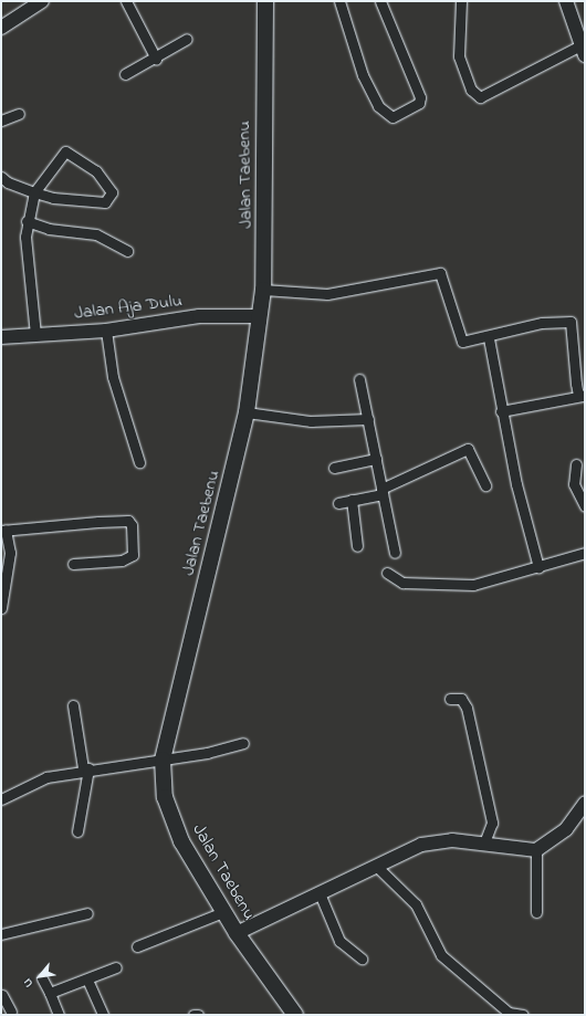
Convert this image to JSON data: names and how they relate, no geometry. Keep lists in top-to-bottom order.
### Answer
{
  "streets": {
    "main road": ["Jalan Taebenu"],
    "street": ["Jalan Aja Dulu"]
  },
  "crossings": [
    ["Jalan Taebenu", "Jalan Aja Dulu"]
  ],
  "north": "bottom left"
}
